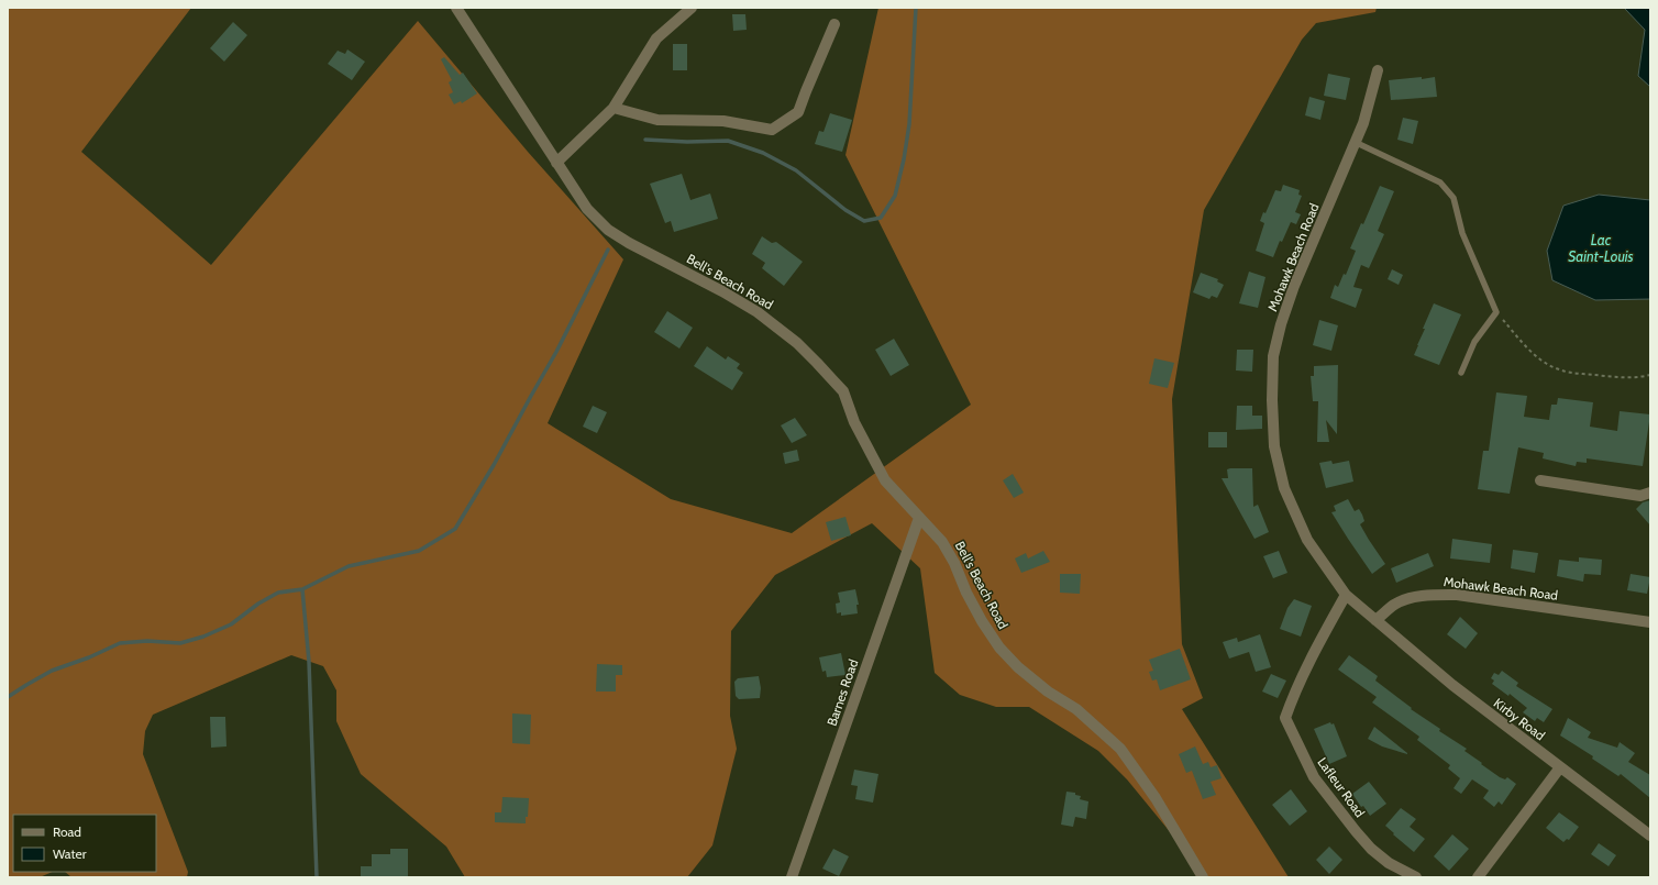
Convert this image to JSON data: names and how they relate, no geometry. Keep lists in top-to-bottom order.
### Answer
{
  "streets": {
    "street": [
      "Mohawk Beach Road",
      "Bell's Beach Road",
      "Barnes Road",
      "Kirby Road",
      "Lafleur Road"
    ]
  },
  "crossings": [
    ["Mohawk Beach Road", "Kirby Road"],
    ["Mohawk Beach Road", "Lafleur Road"],
    ["Bell's Beach Road", "Barnes Road"]
  ],
  "water": ["Lac Saint-Louis"],
  "legend": ["Road", "Water"]
}
